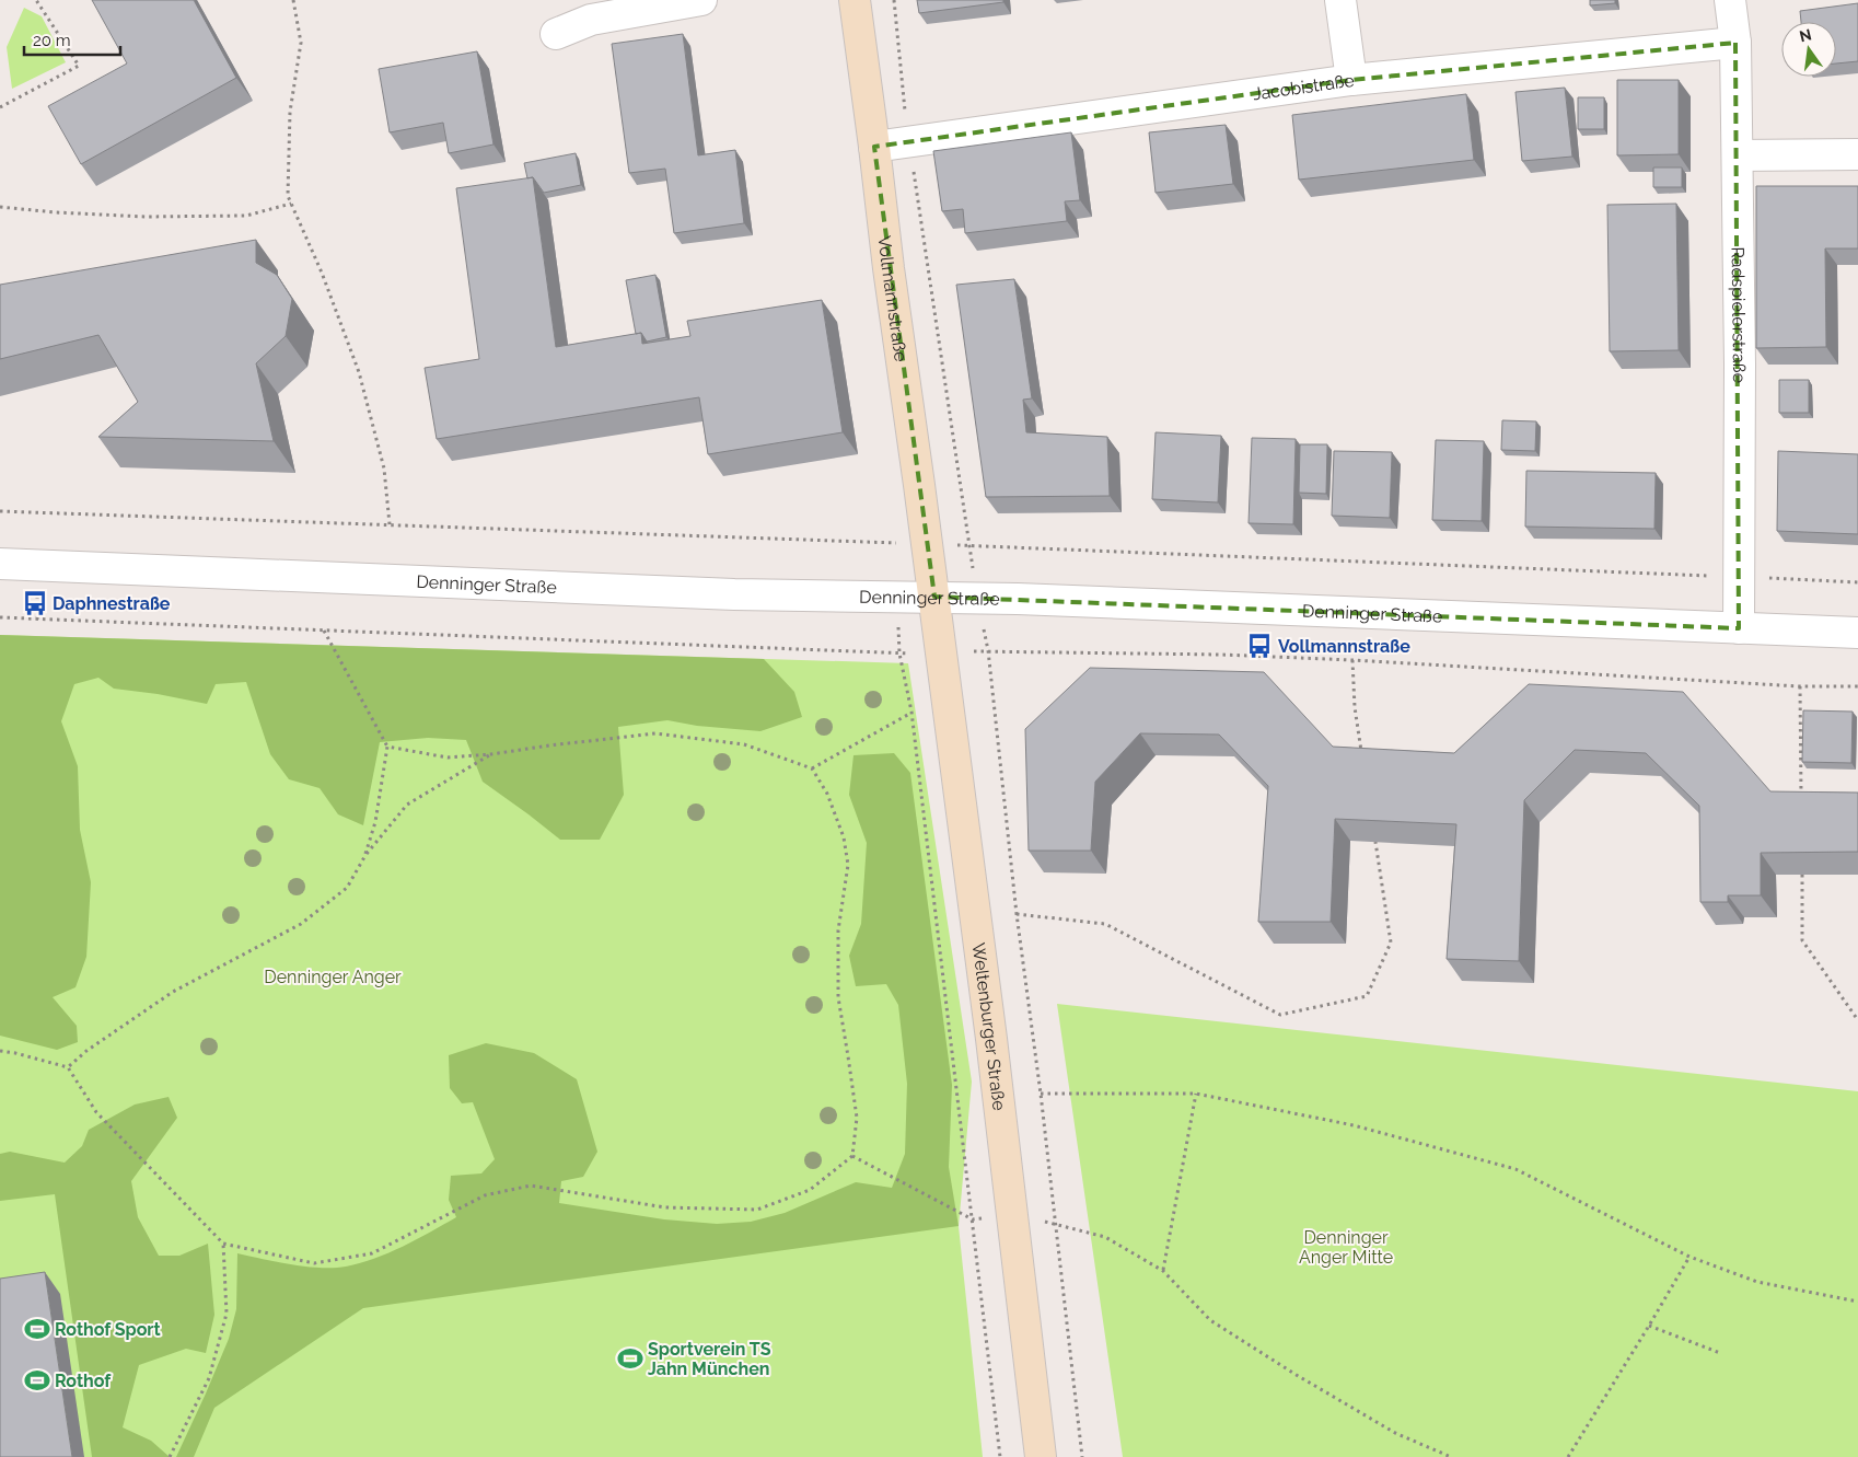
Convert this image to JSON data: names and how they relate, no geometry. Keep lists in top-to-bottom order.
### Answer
{
  "streets": {
    "main road": ["Vollmannstraße", "Weltenburger Straße"],
    "street": ["Jacobistraße", "Radspielerstraße", "Denninger Straße"]
  },
  "crossings": [
    ["Jacobistraße", "Vollmannstraße"],
    ["Jacobistraße", "Radspielerstraße"],
    ["Vollmannstraße", "Denninger Straße"],
    ["Vollmannstraße", "Weltenburger Straße"],
    ["Radspielerstraße", "Denninger Straße"],
    ["Denninger Straße", "Weltenburger Straße"]
  ],
  "parks": ["Denninger Anger", "Denninger Anger Mitte"],
  "places": {
    "bus stop": ["Daphnestraße", "Vollmannstraße"],
    "sports": ["Rothof Sport", "Sportverein TS Jahn München", "Rothof"]
  },
  "scale_bar": "20 m",
  "north": "top"
}
